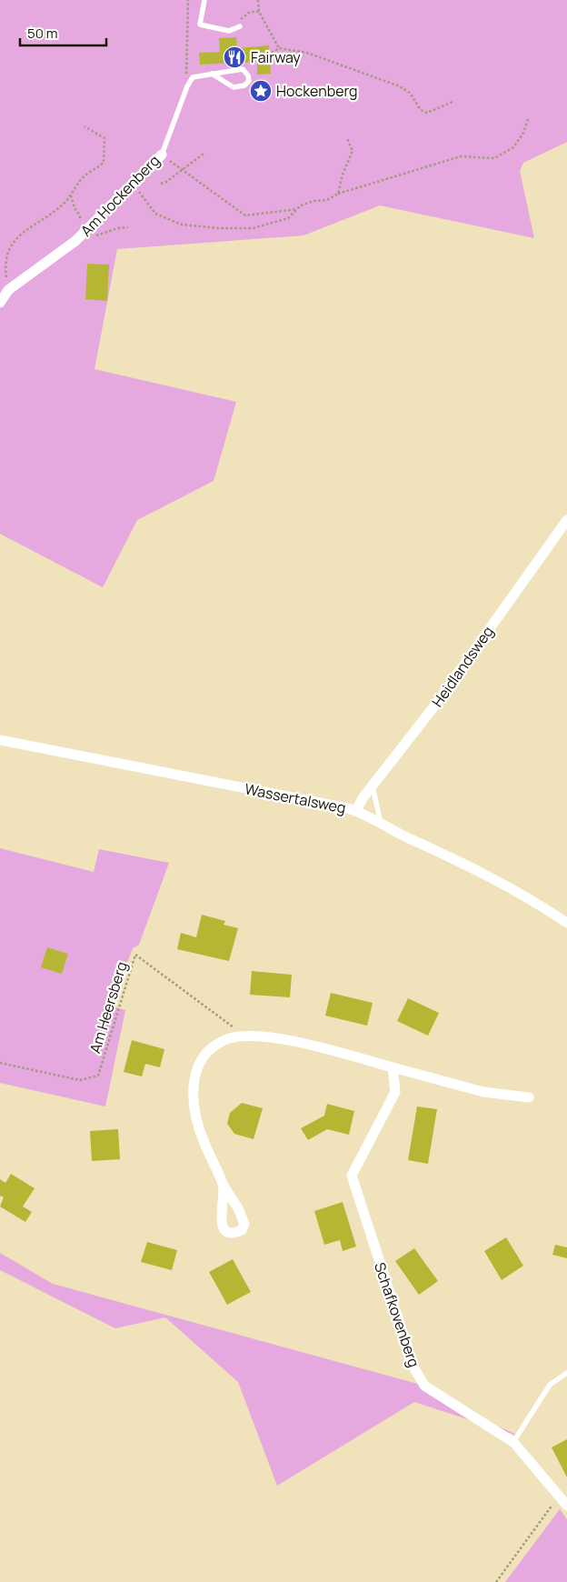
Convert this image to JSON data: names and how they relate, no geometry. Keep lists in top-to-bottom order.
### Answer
{
  "streets": {
    "street": [
      "Am Hockenberg",
      "Heidlandsweg",
      "Wassertalsweg",
      "Schafkovenberg"
    ],
    "path": ["Am Heersberg"]
  },
  "crossings": [
    ["Heidlandsweg", "Wassertalsweg"]
  ],
  "places": {
    "restaurant": ["Fairway"],
    "place": ["Hockenberg"]
  },
  "scale_bar": "50 m"
}
